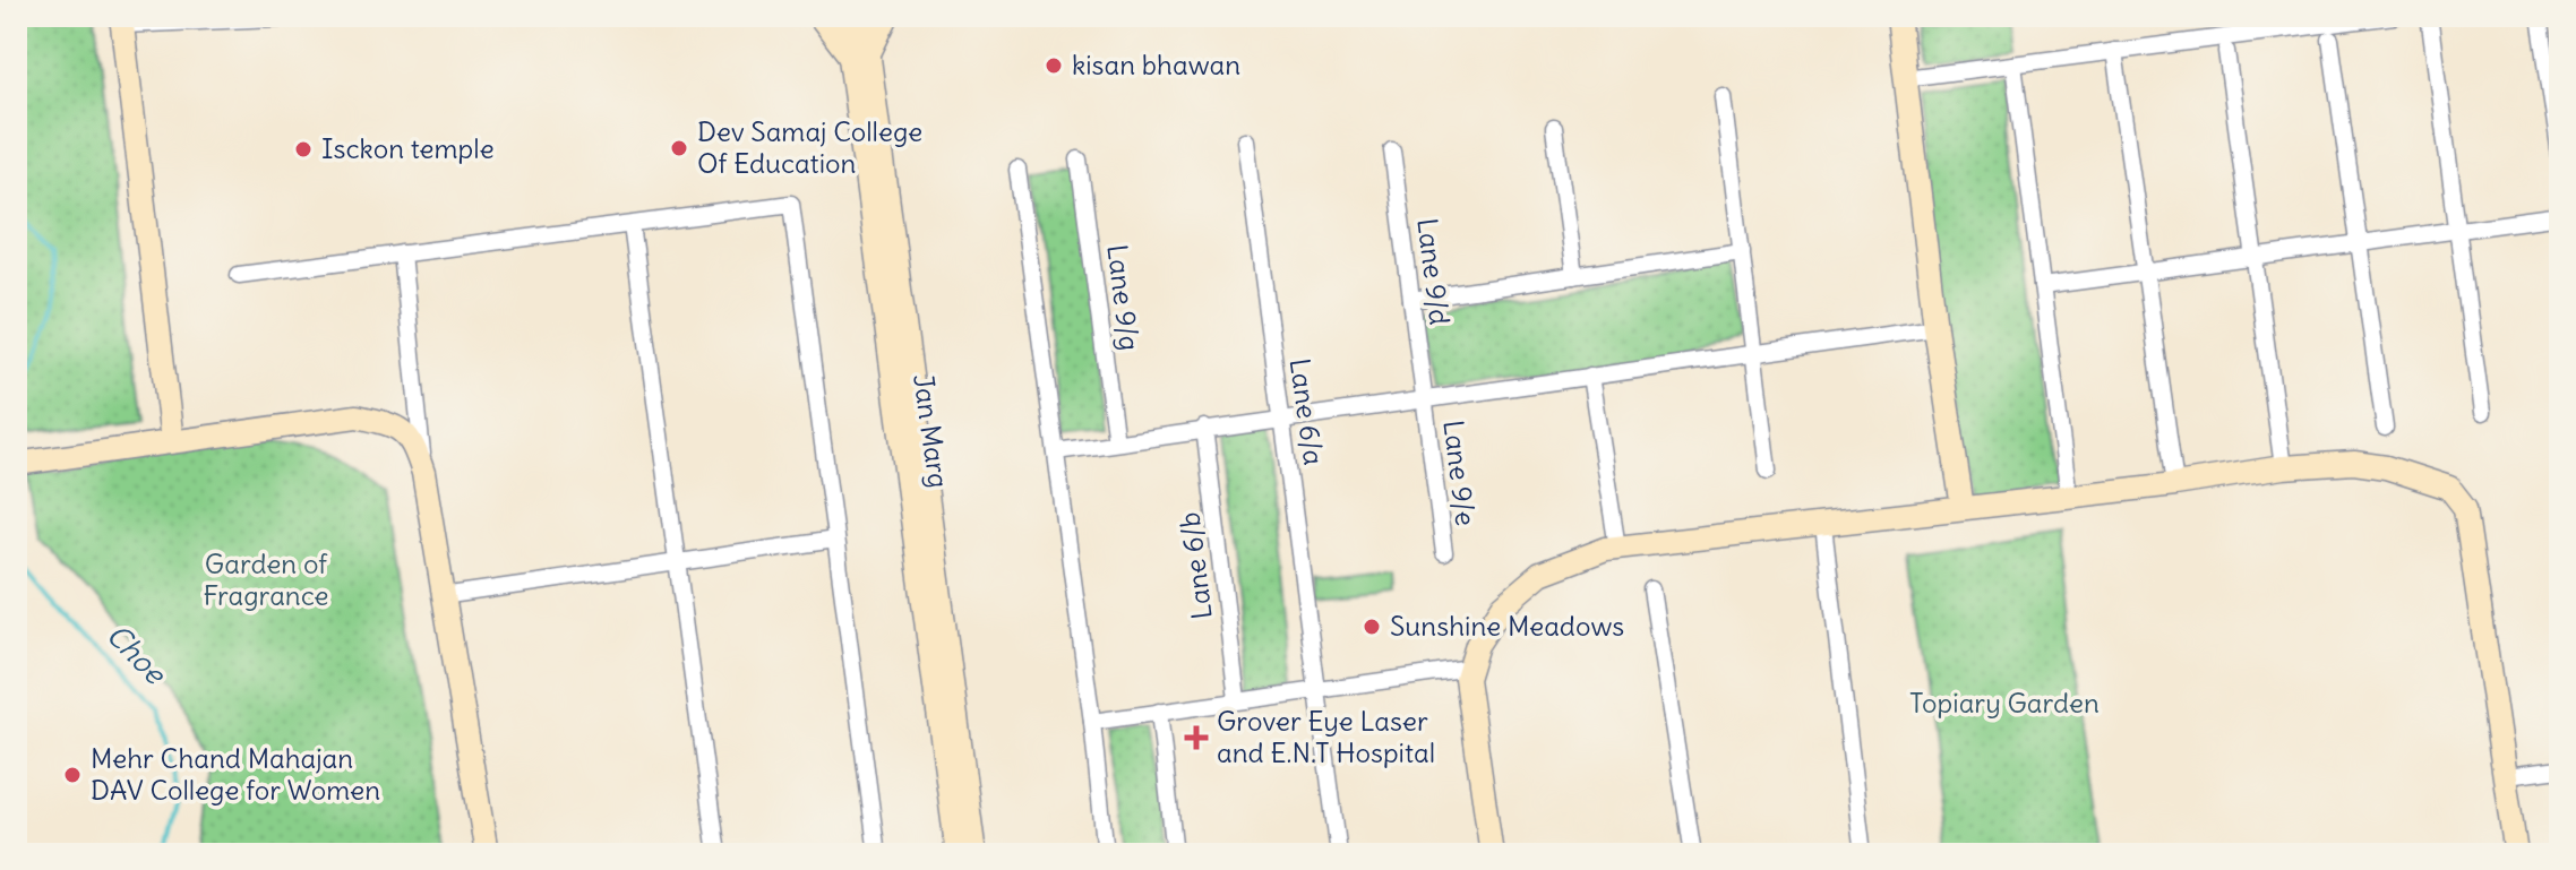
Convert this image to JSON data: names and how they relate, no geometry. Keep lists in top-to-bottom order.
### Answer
{
  "streets": {
    "street": [
      "Lane 9/d",
      "Lane 9/g",
      "Lane 6/a",
      "Jan Marg",
      "Lane 9/e",
      "Lane 6/b"
    ]
  },
  "crossings": [
    ["Lane 9/d", "Lane 9/e"]
  ],
  "water": ["Choe"],
  "parks": ["Garden of Fragrance", "Topiary Garden"],
  "places": {
    "other": [
      "kisan bhawan",
      "Dev Samaj College Of Education",
      "Isckon temple",
      "Sunshine Meadows",
      "Mehr Chand Mahajan DAV College for Women"
    ],
    "health": ["Grover Eye Laser and E.N.T Hospital"]
  }
}
